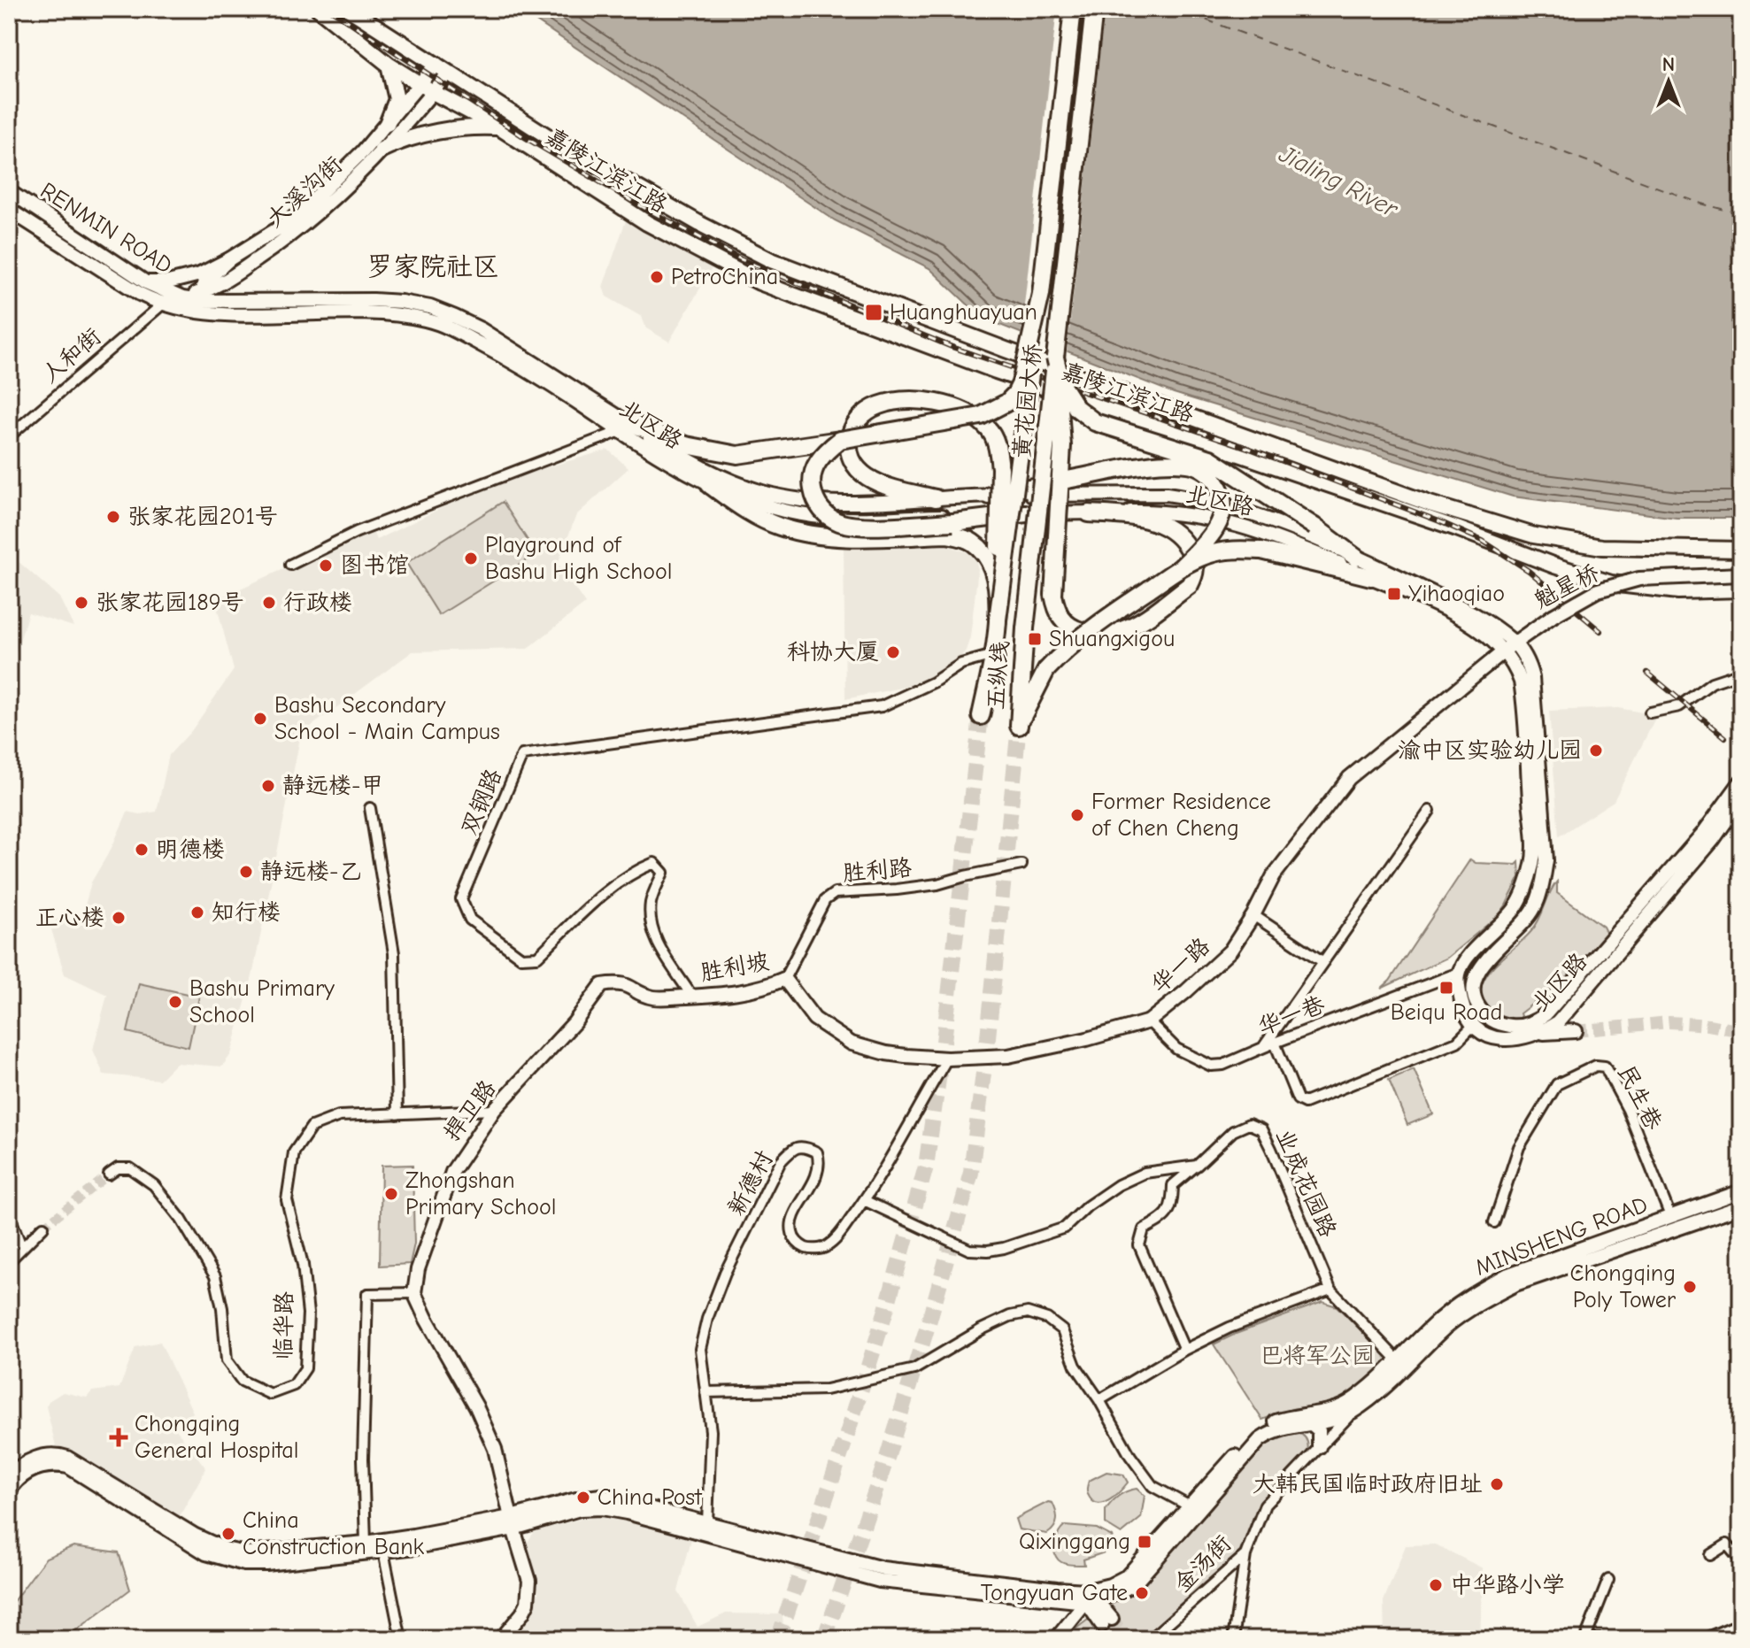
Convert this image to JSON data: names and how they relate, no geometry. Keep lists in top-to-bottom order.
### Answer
{
  "streets": {
    "highway": ["黄花园大桥", "五纵线"],
    "main road": [
      "嘉陵江滨江路",
      "大溪沟街",
      "RENMIN ROAD",
      "北区路",
      "魁星桥",
      "华一路",
      "胜利坡",
      "捍卫路",
      "MINSHENG ROAD"
    ],
    "street": [
      "人和街",
      "双钢路",
      "胜利路",
      "华一巷",
      "民生巷",
      "新德村",
      "业成花园路",
      "临华路",
      "金汤街"
    ]
  },
  "crossings": [
    ["嘉陵江滨江路", "大溪沟街"],
    ["大溪沟街", "RENMIN ROAD"],
    ["大溪沟街", "北区路"],
    ["RENMIN ROAD", "人和街"],
    ["RENMIN ROAD", "北区路"],
    ["人和街", "北区路"],
    ["黄花园大桥", "五纵线"],
    ["北区路", "魁星桥"],
    ["北区路", "华一路"],
    ["北区路", "华一巷"],
    ["魁星桥", "华一路"],
    ["五纵线", "双钢路"],
    ["双钢路", "胜利坡"],
    ["双钢路", "捍卫路"],
    ["胜利路", "华一路"],
    ["胜利路", "胜利坡"],
    ["华一路", "胜利坡"],
    ["华一路", "华一巷"],
    ["华一路", "新德村"],
    ["胜利坡", "捍卫路"],
    ["民生巷", "MINSHENG ROAD"],
    ["捍卫路", "临华路"],
    ["业成花园路", "MINSHENG ROAD"],
    ["MINSHENG ROAD", "金汤街"]
  ],
  "districts": ["罗家院社区"],
  "water": ["Jialing River"],
  "parks": ["巴将军公园"],
  "places": {
    "other": [
      "PetroChina",
      "张家花园201号",
      "Playground of Bashu High School",
      "图书馆",
      "张家花园189号",
      "行政楼",
      "科协大厦",
      "Bashu Secondary School - Main Campus",
      "渝中区实验幼儿园",
      "静远楼-甲",
      "Former Residence of Chen Cheng",
      "明德楼",
      "静远楼-乙",
      "知行楼",
      "正心楼",
      "Bashu Primary School",
      "Zhongshan Primary School",
      "Chongqing Poly Tower",
      "大韩民国临时政府旧址",
      "China Post",
      "China Construction Bank",
      "中华路小学",
      "Tongyuan Gate"
    ],
    "transit": [
      "Huanghuayuan",
      "Yihaoqiao",
      "Shuangxigou",
      "Beiqu Road",
      "Qixinggang"
    ],
    "health": ["Chongqing General Hospital"]
  },
  "north": "top"
}
